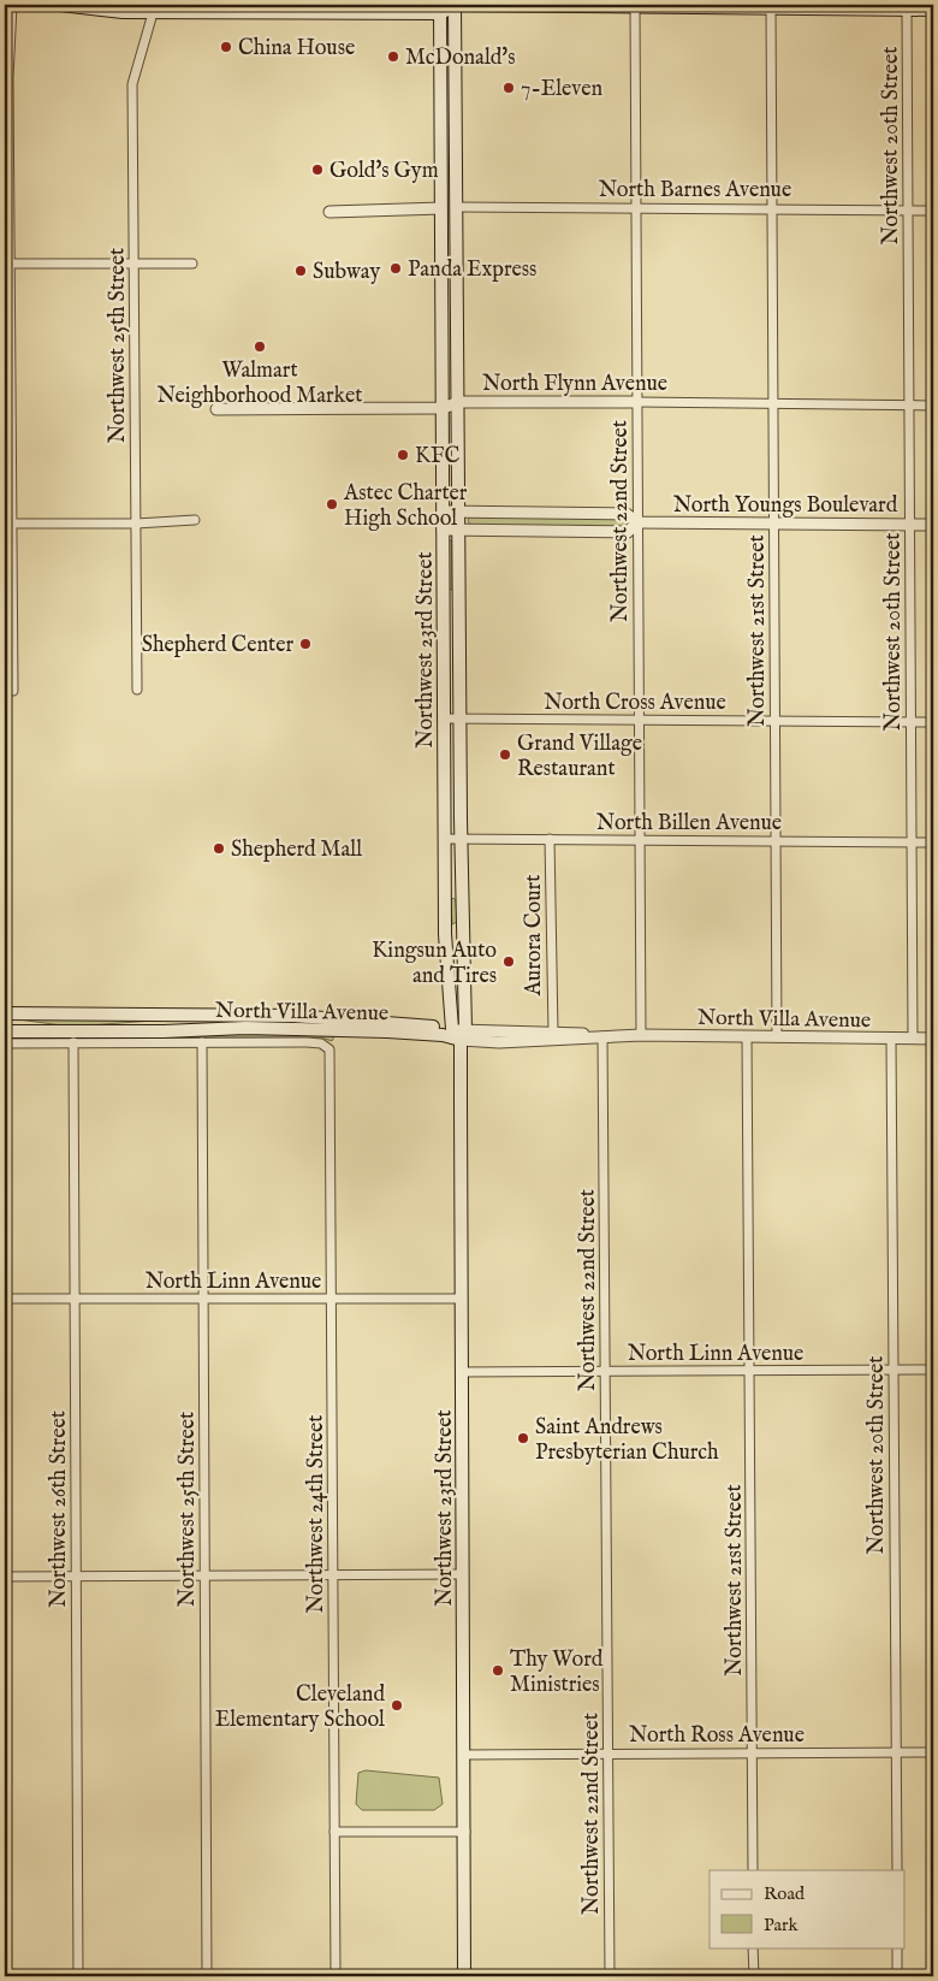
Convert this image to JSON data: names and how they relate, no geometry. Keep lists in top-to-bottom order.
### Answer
{
  "streets": {
    "main road": ["Northwest 23rd Street", "North Villa Avenue"],
    "street": [
      "Northwest 20th Street",
      "North Barnes Avenue",
      "Northwest 25th Street",
      "North Flynn Avenue",
      "North Youngs Boulevard",
      "Northwest 22nd Street",
      "Northwest 21st Street",
      "North Cross Avenue",
      "North Billen Avenue",
      "Aurora Court",
      "North Linn Avenue",
      "Northwest 26th Street",
      "Northwest 24th Street",
      "North Ross Avenue"
    ]
  },
  "crossings": [
    ["Northwest 20th Street", "North Barnes Avenue"],
    ["Northwest 20th Street", "North Flynn Avenue"],
    ["Northwest 20th Street", "North Youngs Boulevard"],
    ["Northwest 20th Street", "North Cross Avenue"],
    ["Northwest 20th Street", "North Billen Avenue"],
    ["Northwest 20th Street", "North Villa Avenue"],
    ["Northwest 20th Street", "North Linn Avenue"],
    ["Northwest 20th Street", "North Ross Avenue"],
    ["North Barnes Avenue", "Northwest 22nd Street"],
    ["North Barnes Avenue", "Northwest 21st Street"],
    ["North Barnes Avenue", "Northwest 23rd Street"],
    ["Northwest 25th Street", "North Villa Avenue"],
    ["Northwest 25th Street", "North Linn Avenue"],
    ["North Flynn Avenue", "Northwest 22nd Street"],
    ["North Flynn Avenue", "Northwest 21st Street"],
    ["North Flynn Avenue", "Northwest 23rd Street"],
    ["North Youngs Boulevard", "Northwest 22nd Street"],
    ["North Youngs Boulevard", "Northwest 21st Street"],
    ["North Youngs Boulevard", "Northwest 23rd Street"],
    ["Northwest 22nd Street", "North Cross Avenue"],
    ["Northwest 22nd Street", "North Billen Avenue"],
    ["Northwest 22nd Street", "North Villa Avenue"],
    ["Northwest 22nd Street", "North Linn Avenue"],
    ["Northwest 22nd Street", "North Ross Avenue"],
    ["Northwest 21st Street", "North Cross Avenue"],
    ["Northwest 21st Street", "North Billen Avenue"],
    ["Northwest 21st Street", "North Villa Avenue"],
    ["Northwest 21st Street", "North Linn Avenue"],
    ["Northwest 21st Street", "North Ross Avenue"],
    ["Northwest 23rd Street", "North Cross Avenue"],
    ["Northwest 23rd Street", "North Billen Avenue"],
    ["Northwest 23rd Street", "North Villa Avenue"],
    ["Northwest 23rd Street", "North Linn Avenue"],
    ["Northwest 23rd Street", "North Ross Avenue"],
    ["North Billen Avenue", "Aurora Court"],
    ["Aurora Court", "North Villa Avenue"],
    ["North Villa Avenue", "Northwest 26th Street"],
    ["North Villa Avenue", "Northwest 24th Street"],
    ["North Linn Avenue", "Northwest 26th Street"],
    ["North Linn Avenue", "Northwest 24th Street"]
  ],
  "places": [
    "China House",
    "McDonald's",
    "7-Eleven",
    "Gold's Gym",
    "Panda Express",
    "Subway",
    "Walmart Neighborhood Market",
    "KFC",
    "Astec Charter High School",
    "Shepherd Center",
    "Grand Village Restaurant",
    "Shepherd Mall",
    "Kingsun Auto and Tires",
    "Saint Andrews Presbyterian Church",
    "Thy Word Ministries",
    "Cleveland Elementary School"
  ],
  "legend": ["Road", "Park"]
}
